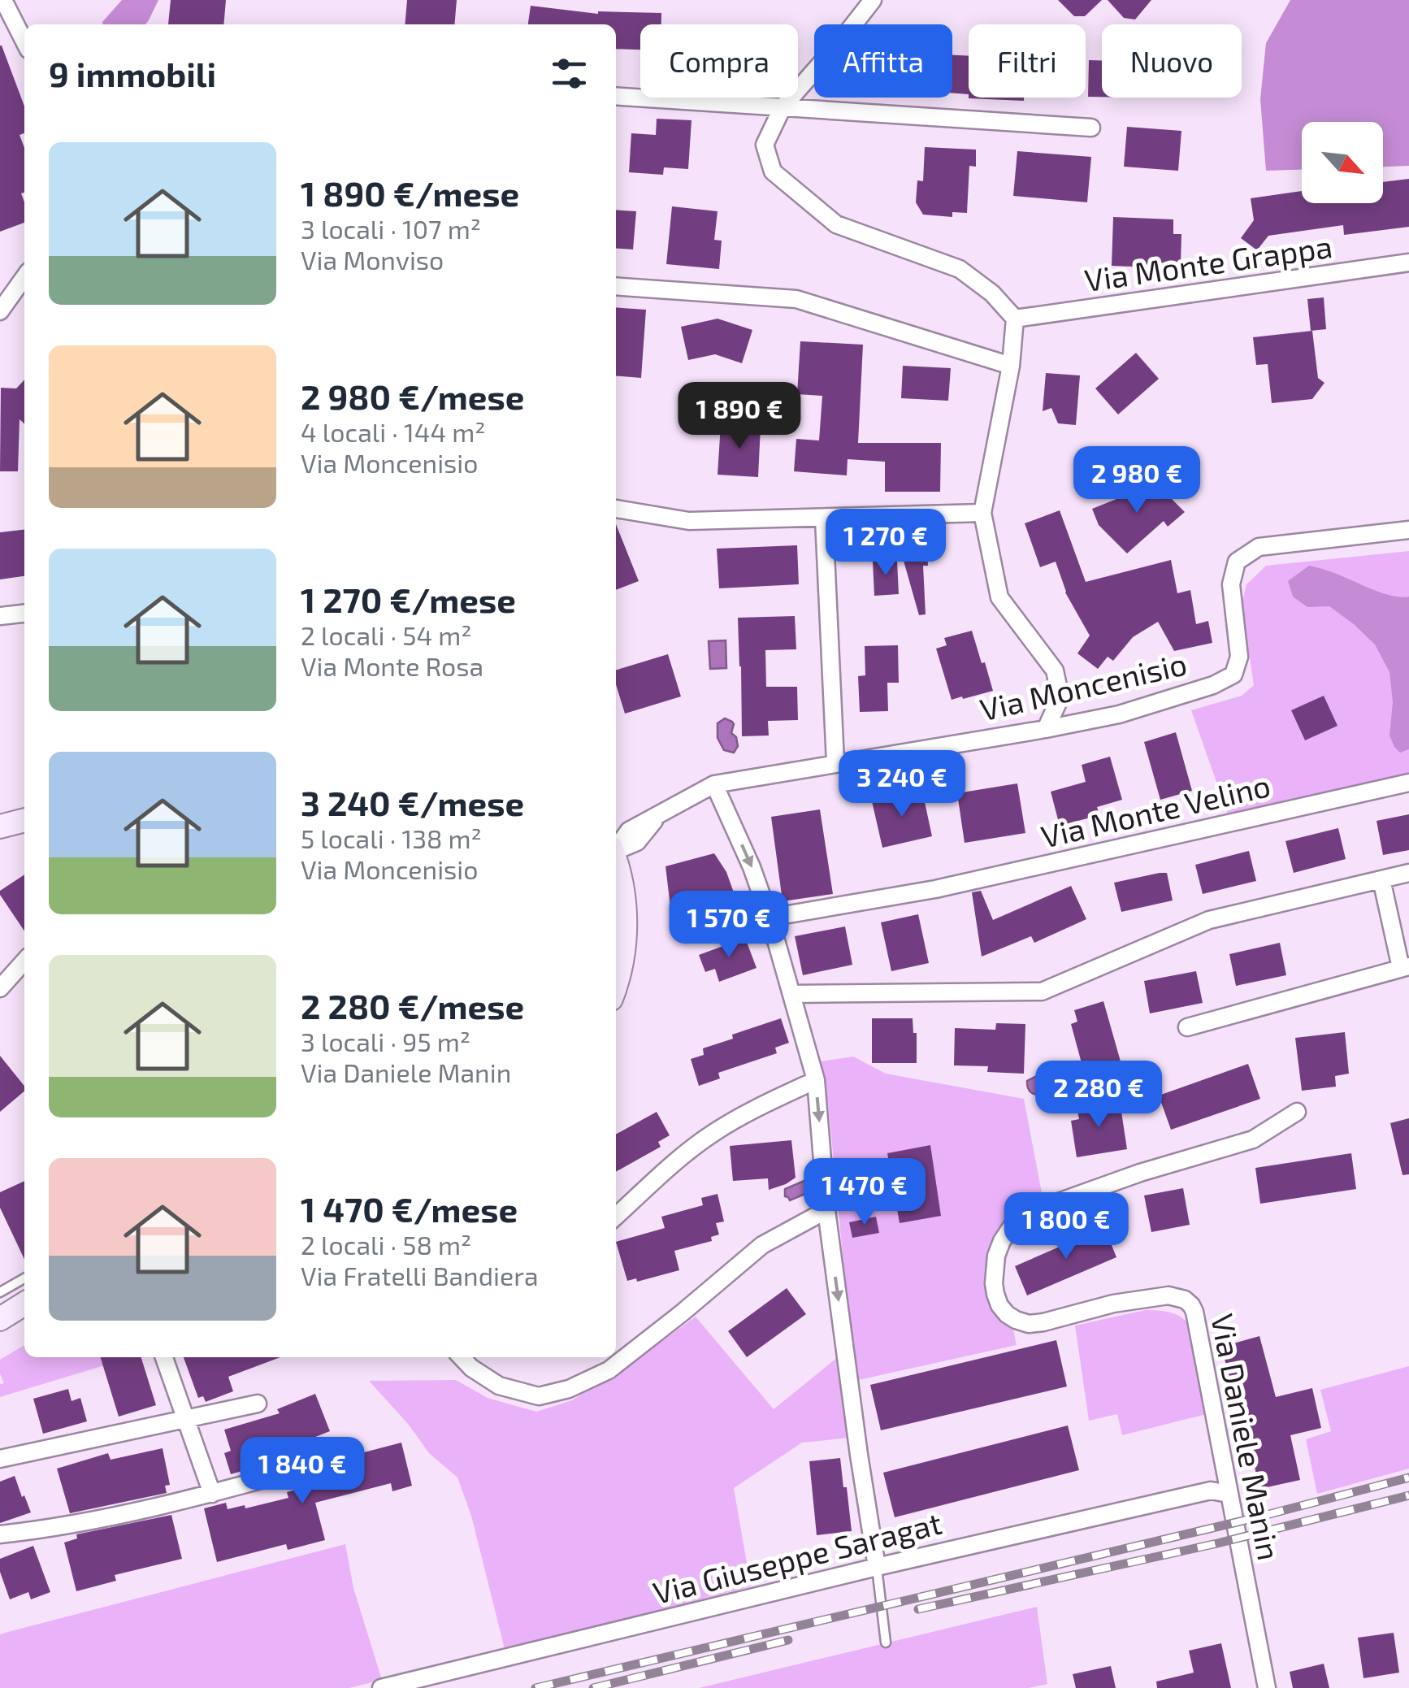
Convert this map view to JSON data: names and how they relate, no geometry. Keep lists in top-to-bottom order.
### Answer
{
  "streets": {
    "street": [
      "Via Monte Grappa",
      "Via Moncenisio",
      "Via Monte Velino",
      "Via Daniele Manin",
      "Via Giuseppe Saragat"
    ]
  },
  "crossings": [
    ["Via Daniele Manin", "Via Giuseppe Saragat"]
  ],
  "north": "bottom right",
  "page": {
    "chip": [
      "Compra",
      "Affitta",
      "Filtri",
      "Nuovo"
    ],
    "heading": "9 immobili",
    "list": [
      {
        "name": "1 890 €/mese",
        "note": "3 locali · 107 m² · Via Monviso"
      },
      {
        "name": "2 980 €/mese",
        "note": "4 locali · 144 m² · Via Moncenisio"
      },
      {
        "name": "1 270 €/mese",
        "note": "2 locali · 54 m² · Via Monte Rosa"
      },
      {
        "name": "3 240 €/mese",
        "note": "5 locali · 138 m² · Via Moncenisio"
      },
      {
        "name": "2 280 €/mese",
        "note": "3 locali · 95 m² · Via Daniele Manin"
      },
      {
        "name": "1 470 €/mese",
        "note": "2 locali · 58 m² · Via Fratelli Bandiera"
      }
    ],
    "price": [
      "1 890 €",
      "2 980 €",
      "1 270 €",
      "3 240 €",
      "1 570 €",
      "2 280 €",
      "1 470 €",
      "1 800 €",
      "1 840 €"
    ]
  }
}
